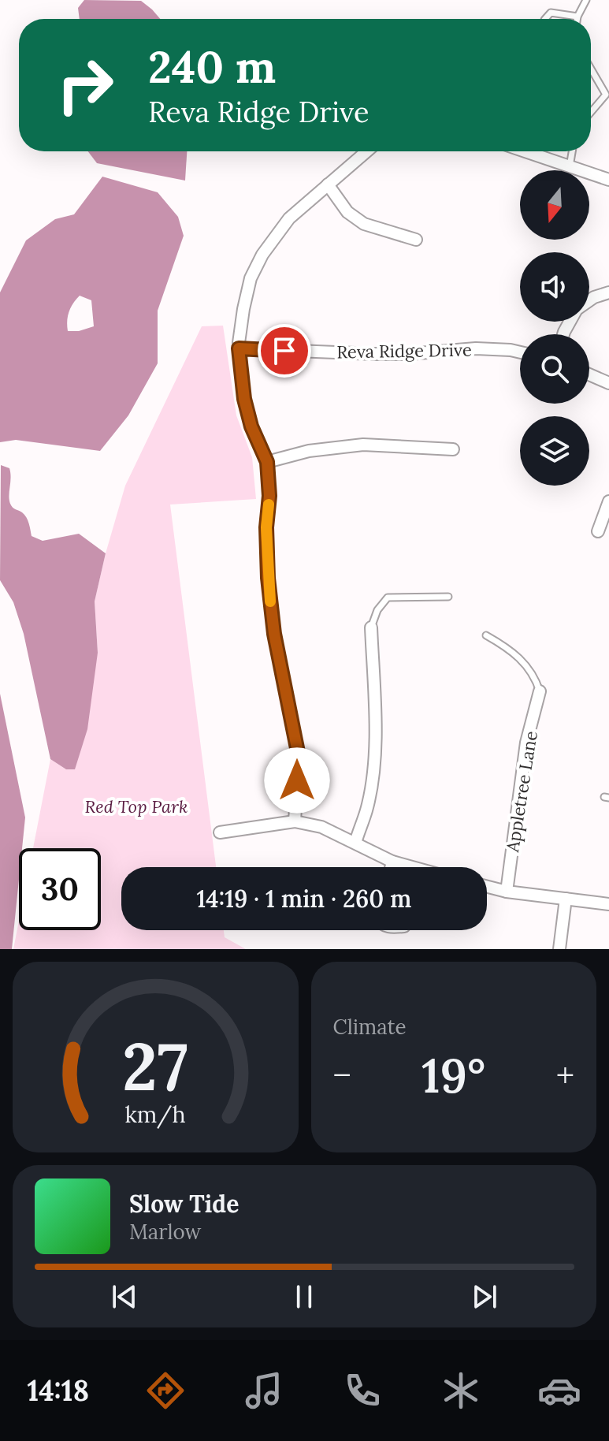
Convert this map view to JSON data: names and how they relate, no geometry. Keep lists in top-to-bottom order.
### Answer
{
  "streets": {
    "street": ["Reva Ridge Drive", "Appletree Lane"]
  },
  "parks": ["Red Top Park"],
  "north": "bottom",
  "page": {
    "turn": ["240 m", "Reva Ridge Drive"],
    "limit": "30",
    "trip": "14:19 · 1 min · 260 m",
    "tile": "Climate",
    "heat": ["−", "19°", "+"],
    "song": ["Slow Tide", "Marlow"],
    "tabs": "14:18",
    "gauge": ["27", "km/h"]
  }
}
